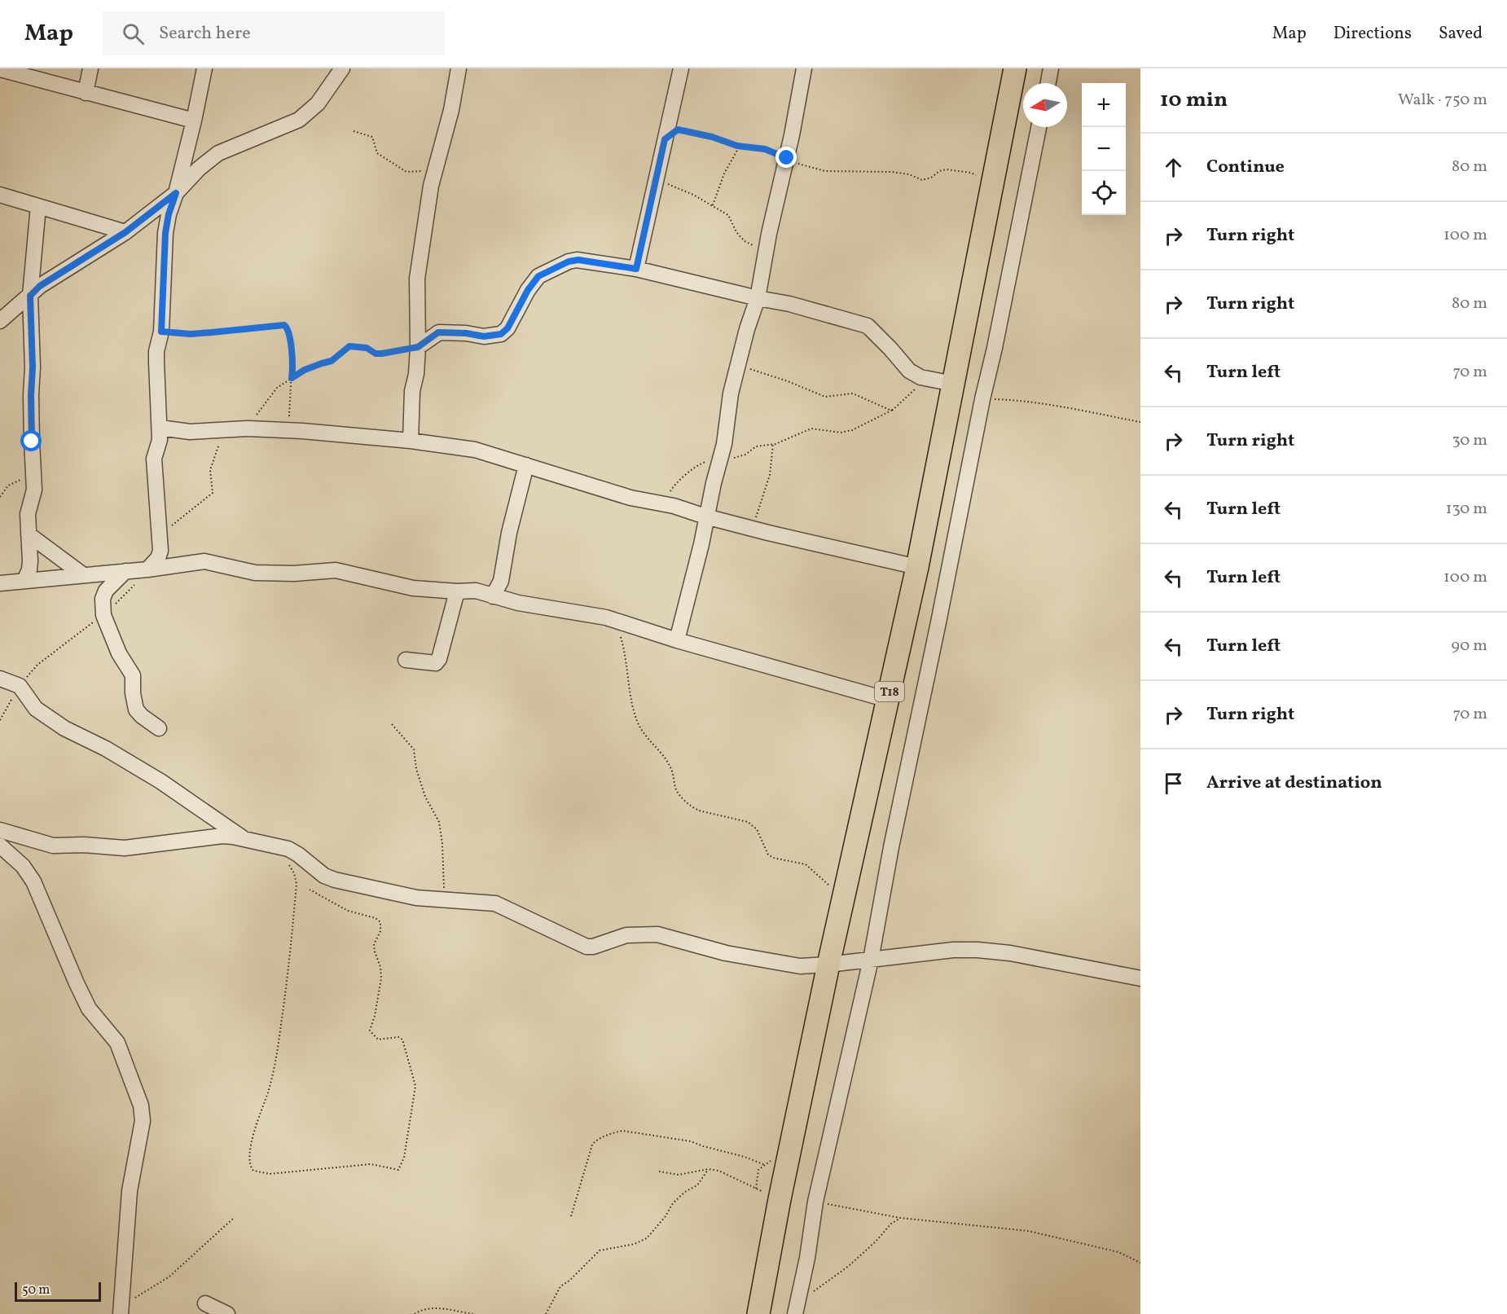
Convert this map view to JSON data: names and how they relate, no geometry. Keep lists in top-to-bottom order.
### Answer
{
  "streets": {
    "highway": ["T18"]
  },
  "scale_bar": "50 m",
  "north": "left",
  "page": {
    "header": "Map",
    "search": "Search here",
    "nav": ["Map", "Directions", "Saved"],
    "heading": ["10 min", "Walk · 750 m"],
    "map_buttons": ["+", "−"],
    "list": [
      ["Continue", "80 m"],
      ["Turn right", "100 m"],
      ["Turn right", "80 m"],
      ["Turn left", "70 m"],
      ["Turn right", "30 m"],
      ["Turn left", "130 m"],
      ["Turn left", "100 m"],
      ["Turn left", "90 m"],
      ["Turn right", "70 m"],
      "Arrive at destination"
    ],
    "scale": "50 m"
  }
}
